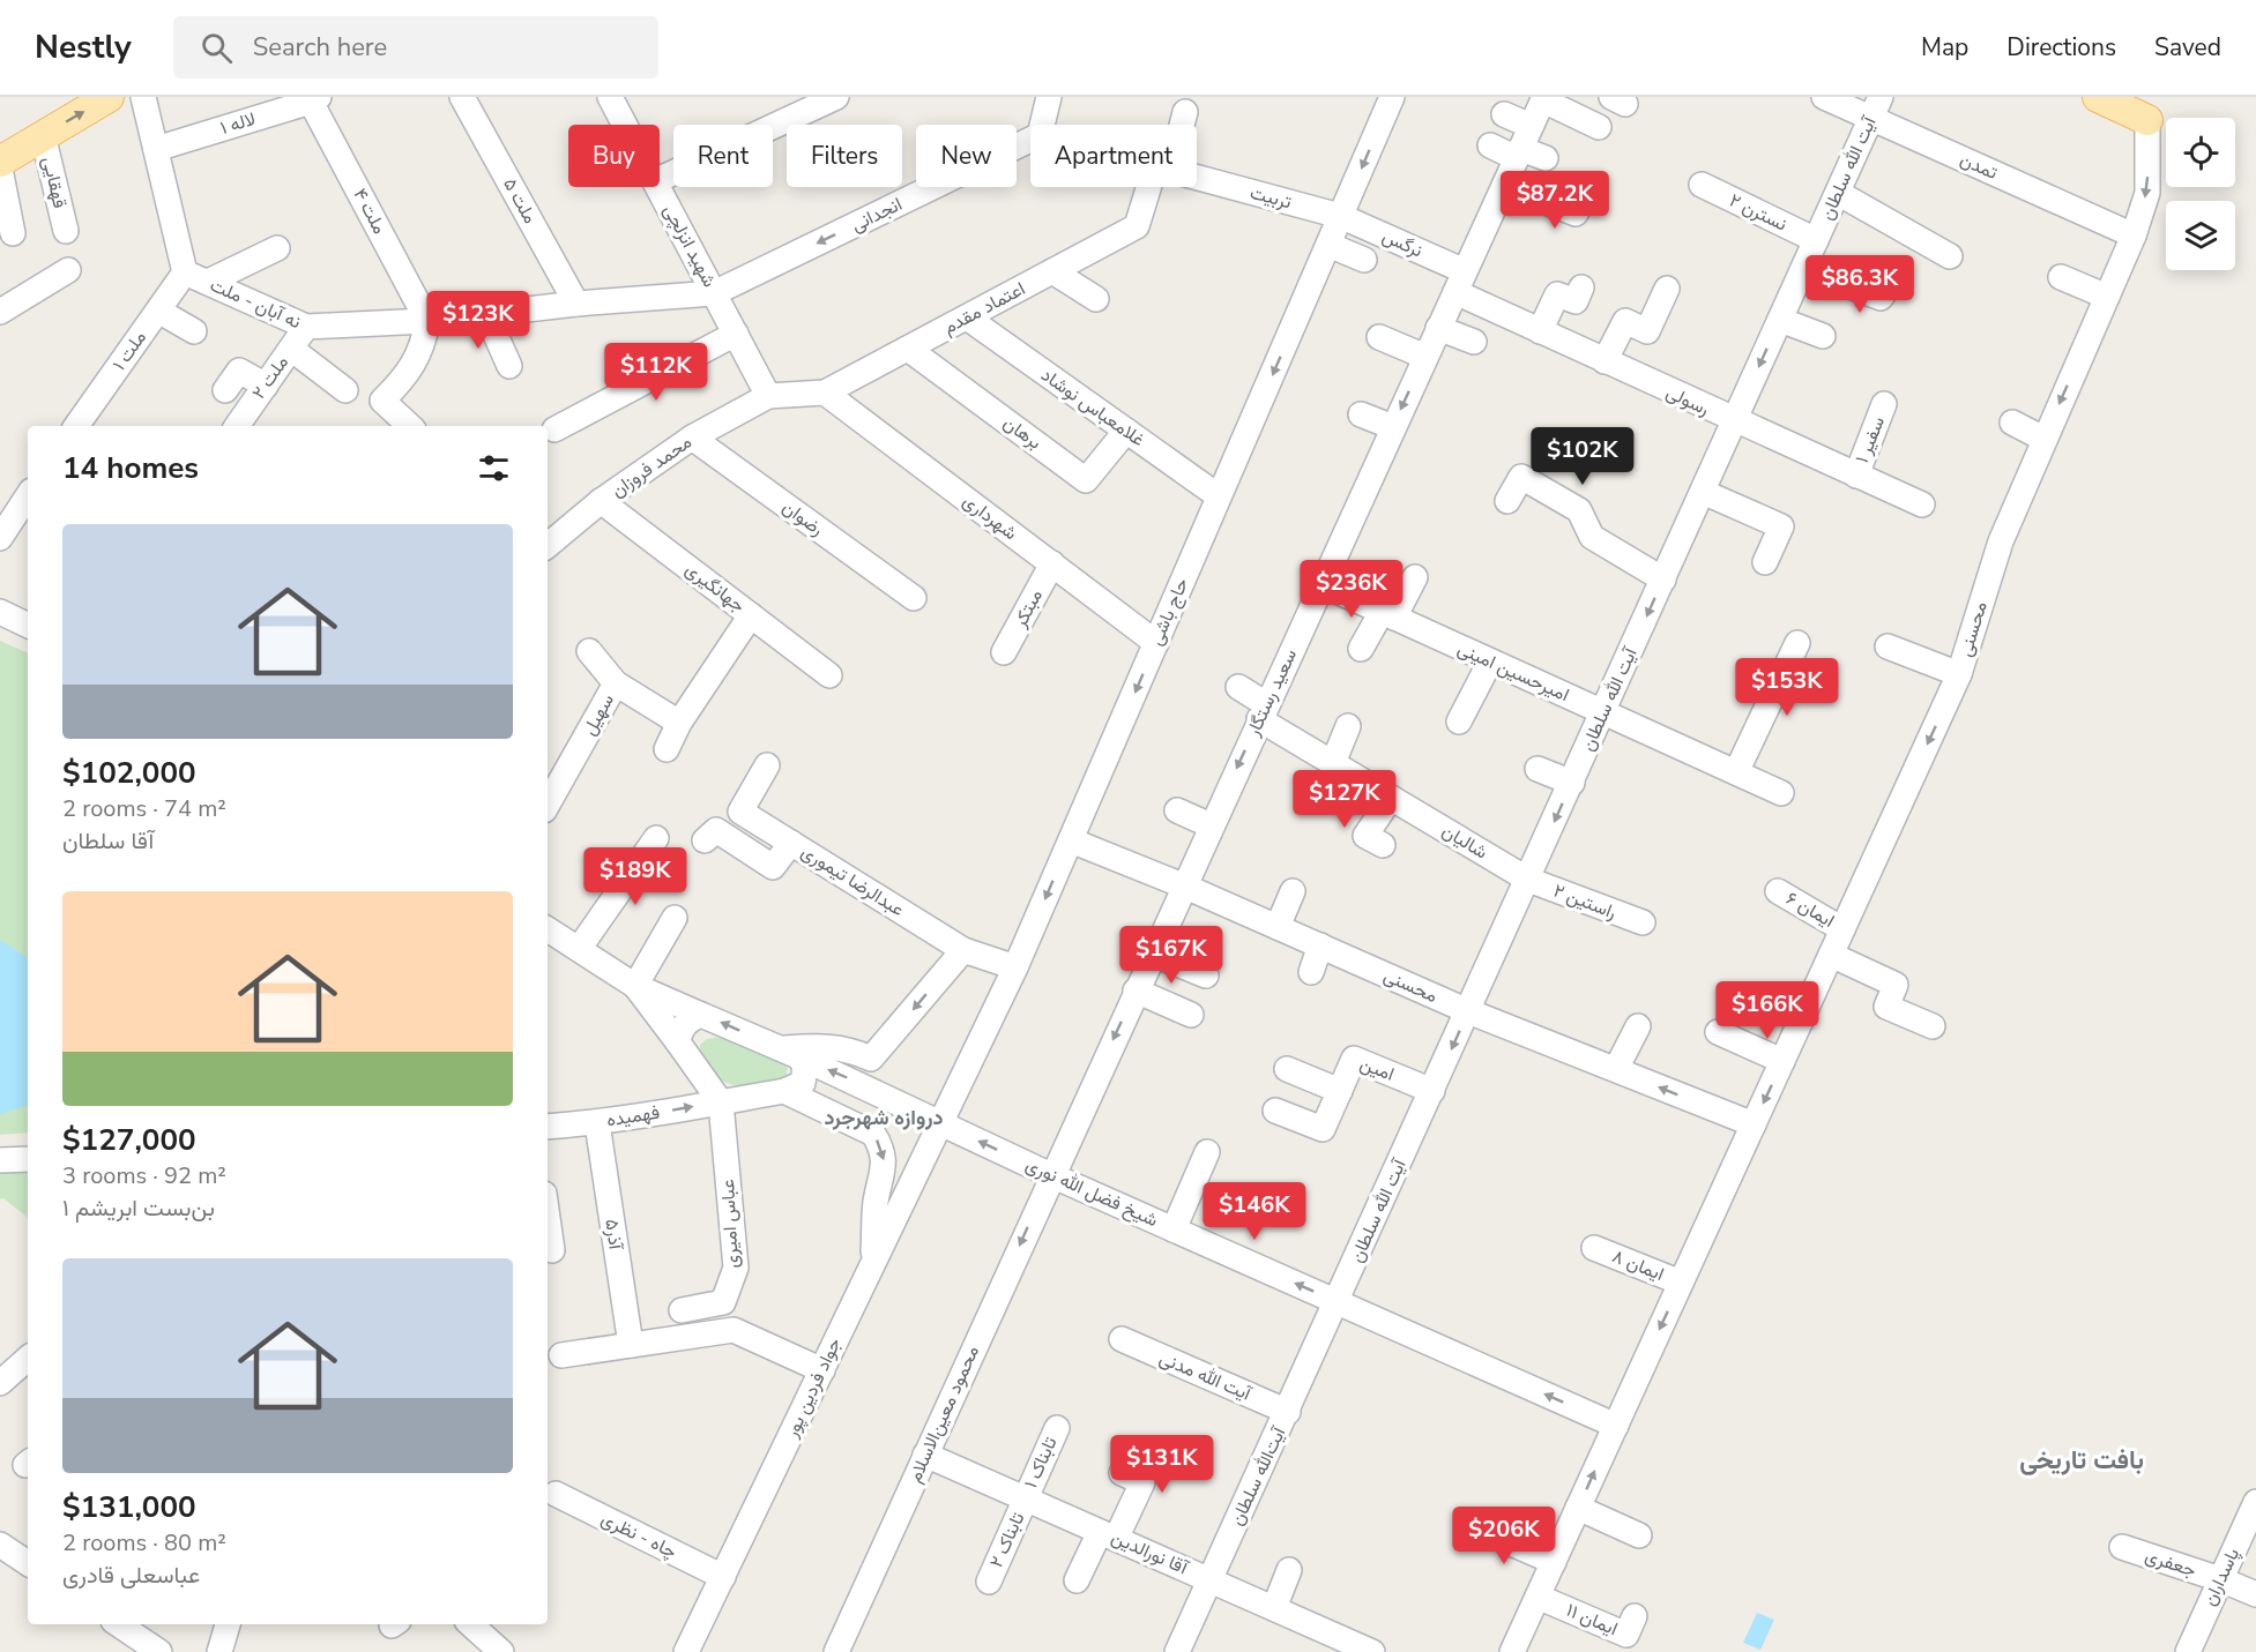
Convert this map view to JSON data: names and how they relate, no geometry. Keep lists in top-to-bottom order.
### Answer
{
  "streets": {
    "street": [
      "لاله ۱",
      "تمدن",
      "آیت الله سلطان",
      "قهقایی",
      "تربیت",
      "ملت ۵",
      "ملت ۴",
      "نسترن ۲",
      "انجدانی",
      "نرگس",
      "شهید انزلچی",
      "نه آبان - ملت",
      "اعتماد مقدم",
      "ملت ۱",
      "ملت ۲",
      "رسولی",
      "غلامعباس نوشاد",
      "برهان",
      "سفیر ۱",
      "محمد فروزان",
      "شهرداری",
      "رضوان",
      "جهانگیری",
      "مبتکر",
      "حاج باشی",
      "محسنی",
      "امیرحسین امینی",
      "سعید رستگار",
      "سهیل",
      "شالیان",
      "عبدالرضا تیموری",
      "راستین ۲",
      "ایمان ۶",
      "امین",
      "فهمیده",
      "شیخ فضل الله نوری",
      "عباس امیری",
      "آذر۵",
      "ایمان ۸",
      "آیت الله مدنی",
      "جواد فردین پور",
      "محمود معین‌الاسلام",
      "تابناک ۱",
      "آیت‌الله سلطان",
      "چاه - نظری",
      "تابناک ۲",
      "آقا نورالدین",
      "جعفری",
      "پاسداران",
      "ایمان ۱۱"
    ]
  },
  "crossings": [
    ["لاله ۱", "ملت ۴"],
    ["لاله ۱", "نه آبان - ملت"],
    ["تمدن", "آیت الله سلطان"],
    ["تمدن", "محسنی"],
    ["آیت الله سلطان", "نسترن ۲"],
    ["آیت الله سلطان", "رسولی"],
    ["آیت الله سلطان", "محسنی"],
    ["آیت الله سلطان", "امیرحسین امینی"],
    ["آیت الله سلطان", "شالیان"],
    ["آیت الله سلطان", "راستین ۲"],
    ["آیت الله سلطان", "امین"],
    ["آیت الله سلطان", "شیخ فضل الله نوری"],
    ["آیت الله سلطان", "آیت‌الله سلطان"],
    ["تربیت", "نرگس"],
    ["تربیت", "حاج باشی"],
    ["ملت ۵", "نه آبان - ملت"],
    ["ملت ۴", "نه آبان - ملت"],
    ["انجدانی", "شهید انزلچی"],
    ["انجدانی", "نه آبان - ملت"],
    ["نرگس", "رسولی"],
    ["نرگس", "حاج باشی"],
    ["نرگس", "سعید رستگار"],
    ["شهید انزلچی", "نه آبان - ملت"],
    ["شهید انزلچی", "اعتماد مقدم"],
    ["شهید انزلچی", "محمد فروزان"],
    ["نه آبان - ملت", "ملت ۱"],
    ["نه آبان - ملت", "ملت ۲"],
    ["اعتماد مقدم", "غلامعباس نوشاد"],
    ["اعتماد مقدم", "برهان"],
    ["اعتماد مقدم", "محمد فروزان"],
    ["اعتماد مقدم", "شهرداری"],
    ["رسولی", "سفیر ۱"],
    ["رسولی", "سعید رستگار"],
    ["غلامعباس نوشاد", "برهان"],
    ["غلامعباس نوشاد", "حاج باشی"],
    ["محمد فروزان", "رضوان"],
    ["محمد فروزان", "جهانگیری"],
    ["شهرداری", "مبتکر"],
    ["شهرداری", "حاج باشی"],
    ["حاج باشی", "محسنی"],
    ["حاج باشی", "عبدالرضا تیموری"],
    ["حاج باشی", "شیخ فضل الله نوری"],
    ["حاج باشی", "جواد فردین پور"],
    ["محسنی", "سعید رستگار"],
    ["محسنی", "ایمان ۶"],
    ["محسنی", "شیخ فضل الله نوری"],
    ["محسنی", "ایمان ۸"],
    ["محسنی", "ایمان ۱۱"],
    ["امیرحسین امینی", "سعید رستگار"],
    ["سعید رستگار", "شالیان"],
    ["سعید رستگار", "شیخ فضل الله نوری"],
    ["سعید رستگار", "محمود معین‌الاسلام"],
    ["شالیان", "راستین ۲"],
    ["فهمیده", "عباس امیری"],
    ["فهمیده", "آذر۵"],
    ["شیخ فضل الله نوری", "جواد فردین پور"],
    ["شیخ فضل الله نوری", "محمود معین‌الاسلام"],
    ["شیخ فضل الله نوری", "آیت‌الله سلطان"],
    ["آیت الله مدنی", "آیت‌الله سلطان"],
    ["جواد فردین پور", "چاه - نظری"],
    ["محمود معین‌الاسلام", "آقا نورالدین"],
    ["تابناک ۱", "تابناک ۲"],
    ["تابناک ۱", "آقا نورالدین"],
    ["آیت‌الله سلطان", "آقا نورالدین"],
    ["تابناک ۲", "آقا نورالدین"],
    ["جعفری", "پاسداران"]
  ],
  "one_way": [
    "حاج باشی",
    "فهمیده",
    "شیخ فضل الله نوری",
    "محمود معین‌الاسلام"
  ],
  "districts": ["دروازه شهرجرد", "بافت تاریخی"],
  "page": {
    "header": "Nestly",
    "search": "Search here",
    "nav": ["Map", "Directions", "Saved"],
    "chip": [
      "Buy",
      "Rent",
      "Filters",
      "New",
      "Apartment"
    ],
    "price": [
      "$87.2K",
      "$86.3K",
      "$123K",
      "$112K",
      "$102K",
      "$236K",
      "$153K",
      "$127K",
      "$189K",
      "$167K",
      "$166K",
      "$146K",
      "$131K",
      "$206K"
    ],
    "heading": "14 homes",
    "list": [
      {
        "name": "$102,000",
        "note": "2 rooms · 74 m² · آقا سلطان"
      },
      {
        "name": "$127,000",
        "note": "3 rooms · 92 m² · بن‌بست ابریشم ۱"
      },
      {
        "name": "$131,000",
        "note": "2 rooms · 80 m² · عباسعلی قادری"
      }
    ]
  }
}
